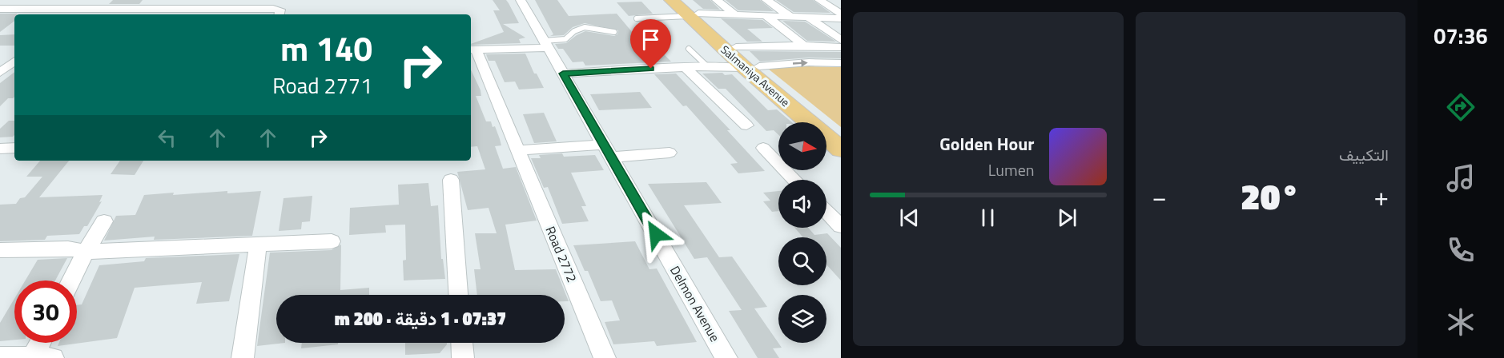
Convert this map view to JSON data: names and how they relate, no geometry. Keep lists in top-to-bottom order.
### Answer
{
  "streets": {
    "main road": ["Salmaniya Avenue"],
    "street": ["Road 2772", "Delmon Avenue"]
  },
  "north": "right",
  "page": {
    "tabs": "07:36",
    "tile": "التكييف",
    "turn": ["140 m", "Road 2771"],
    "song": ["Golden Hour", "Lumen"],
    "heat": ["−", "20°", "+"],
    "limit": "30",
    "trip": "07:37 · 1 دقيقة · 200 m"
  }
}
